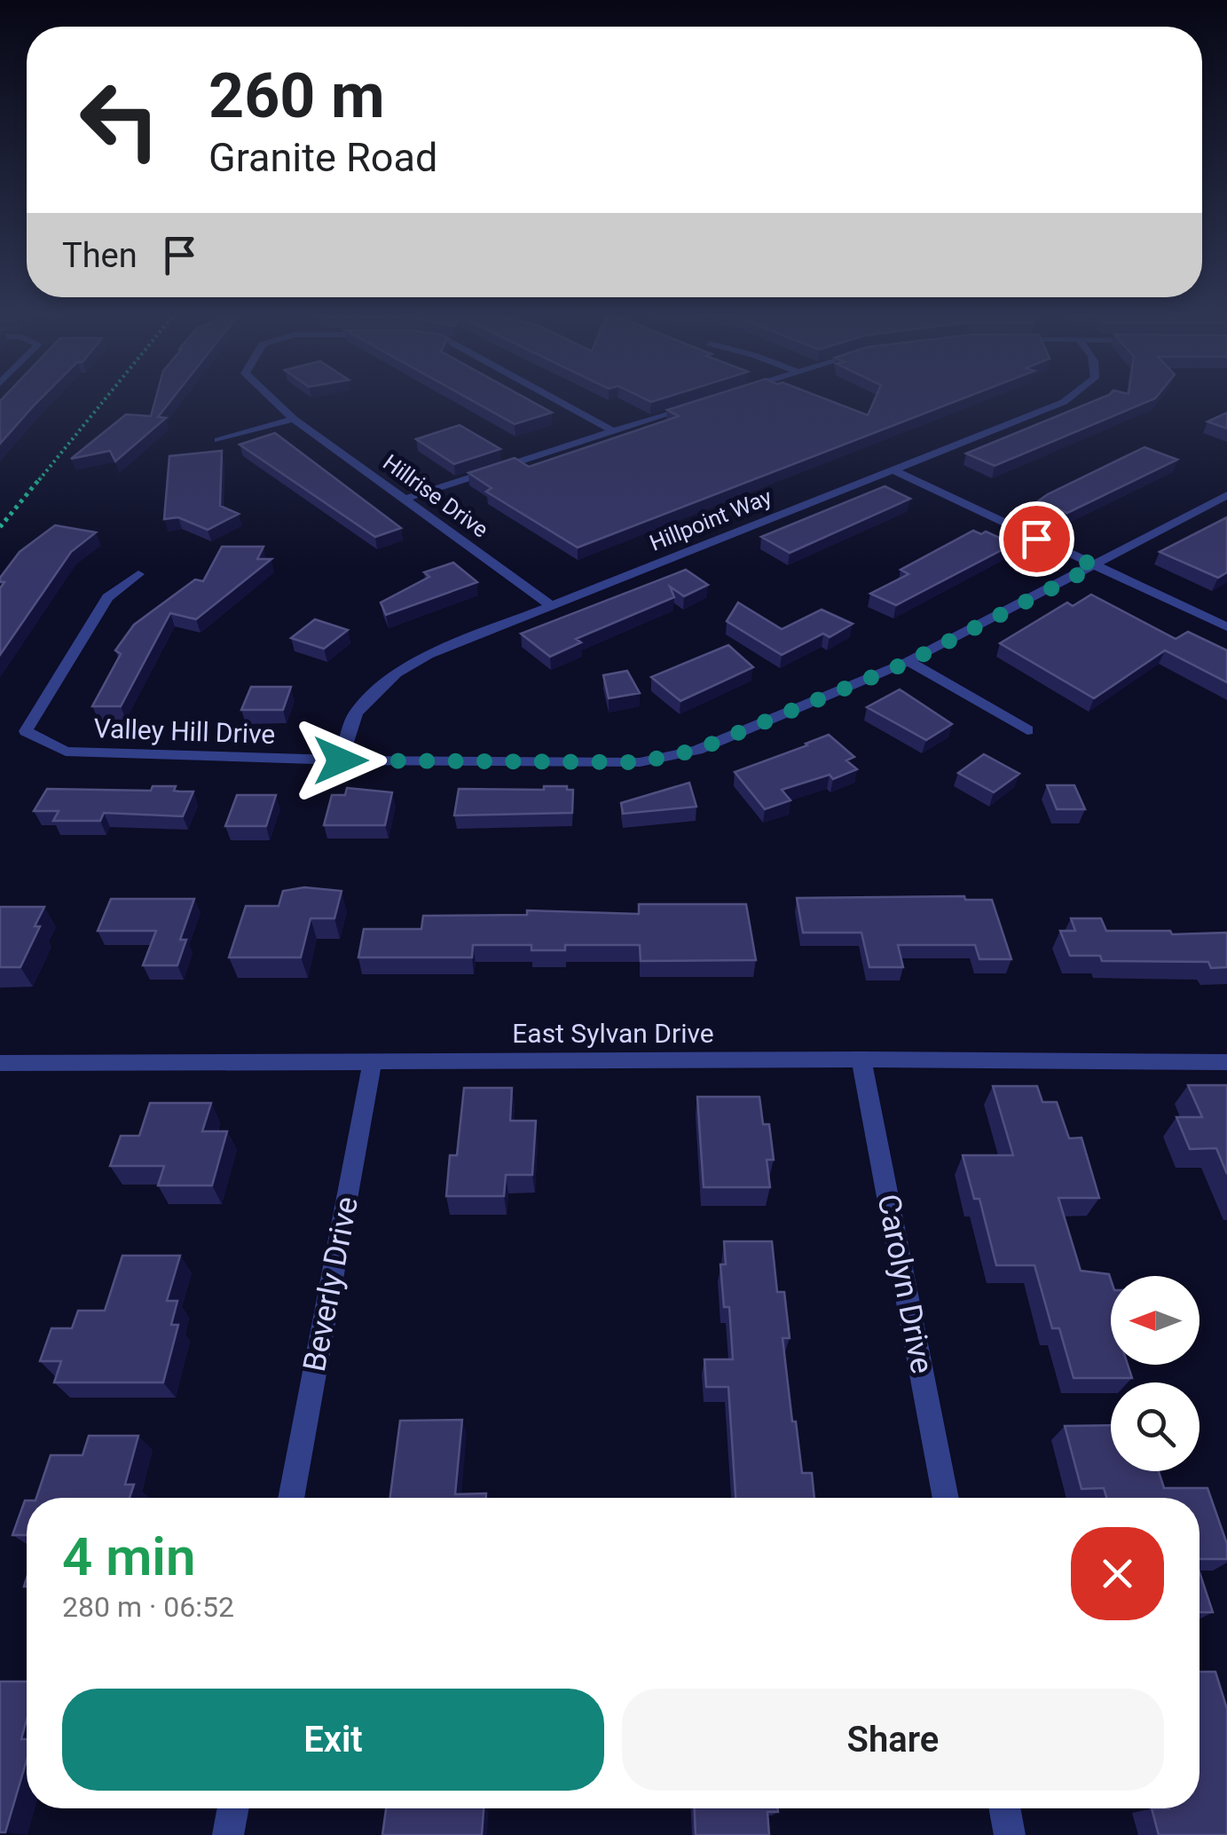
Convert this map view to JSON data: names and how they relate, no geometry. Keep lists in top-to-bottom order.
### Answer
{
  "streets": {
    "street": [
      "Hillrise Drive",
      "Hillpoint Way",
      "Valley Hill Drive",
      "East Sylvan Drive",
      "Beverly Drive",
      "Carolyn Drive"
    ]
  },
  "crossings": [
    ["Hillrise Drive", "Hillpoint Way"],
    ["Hillpoint Way", "Valley Hill Drive"],
    ["East Sylvan Drive", "Beverly Drive"],
    ["East Sylvan Drive", "Carolyn Drive"]
  ],
  "north": "left",
  "page": {
    "turn": ["260 m", "Granite Road"],
    "then": "Then",
    "heading": ["4 min", "280 m · 06:52"],
    "buttons": ["Exit", "Share"]
  }
}
